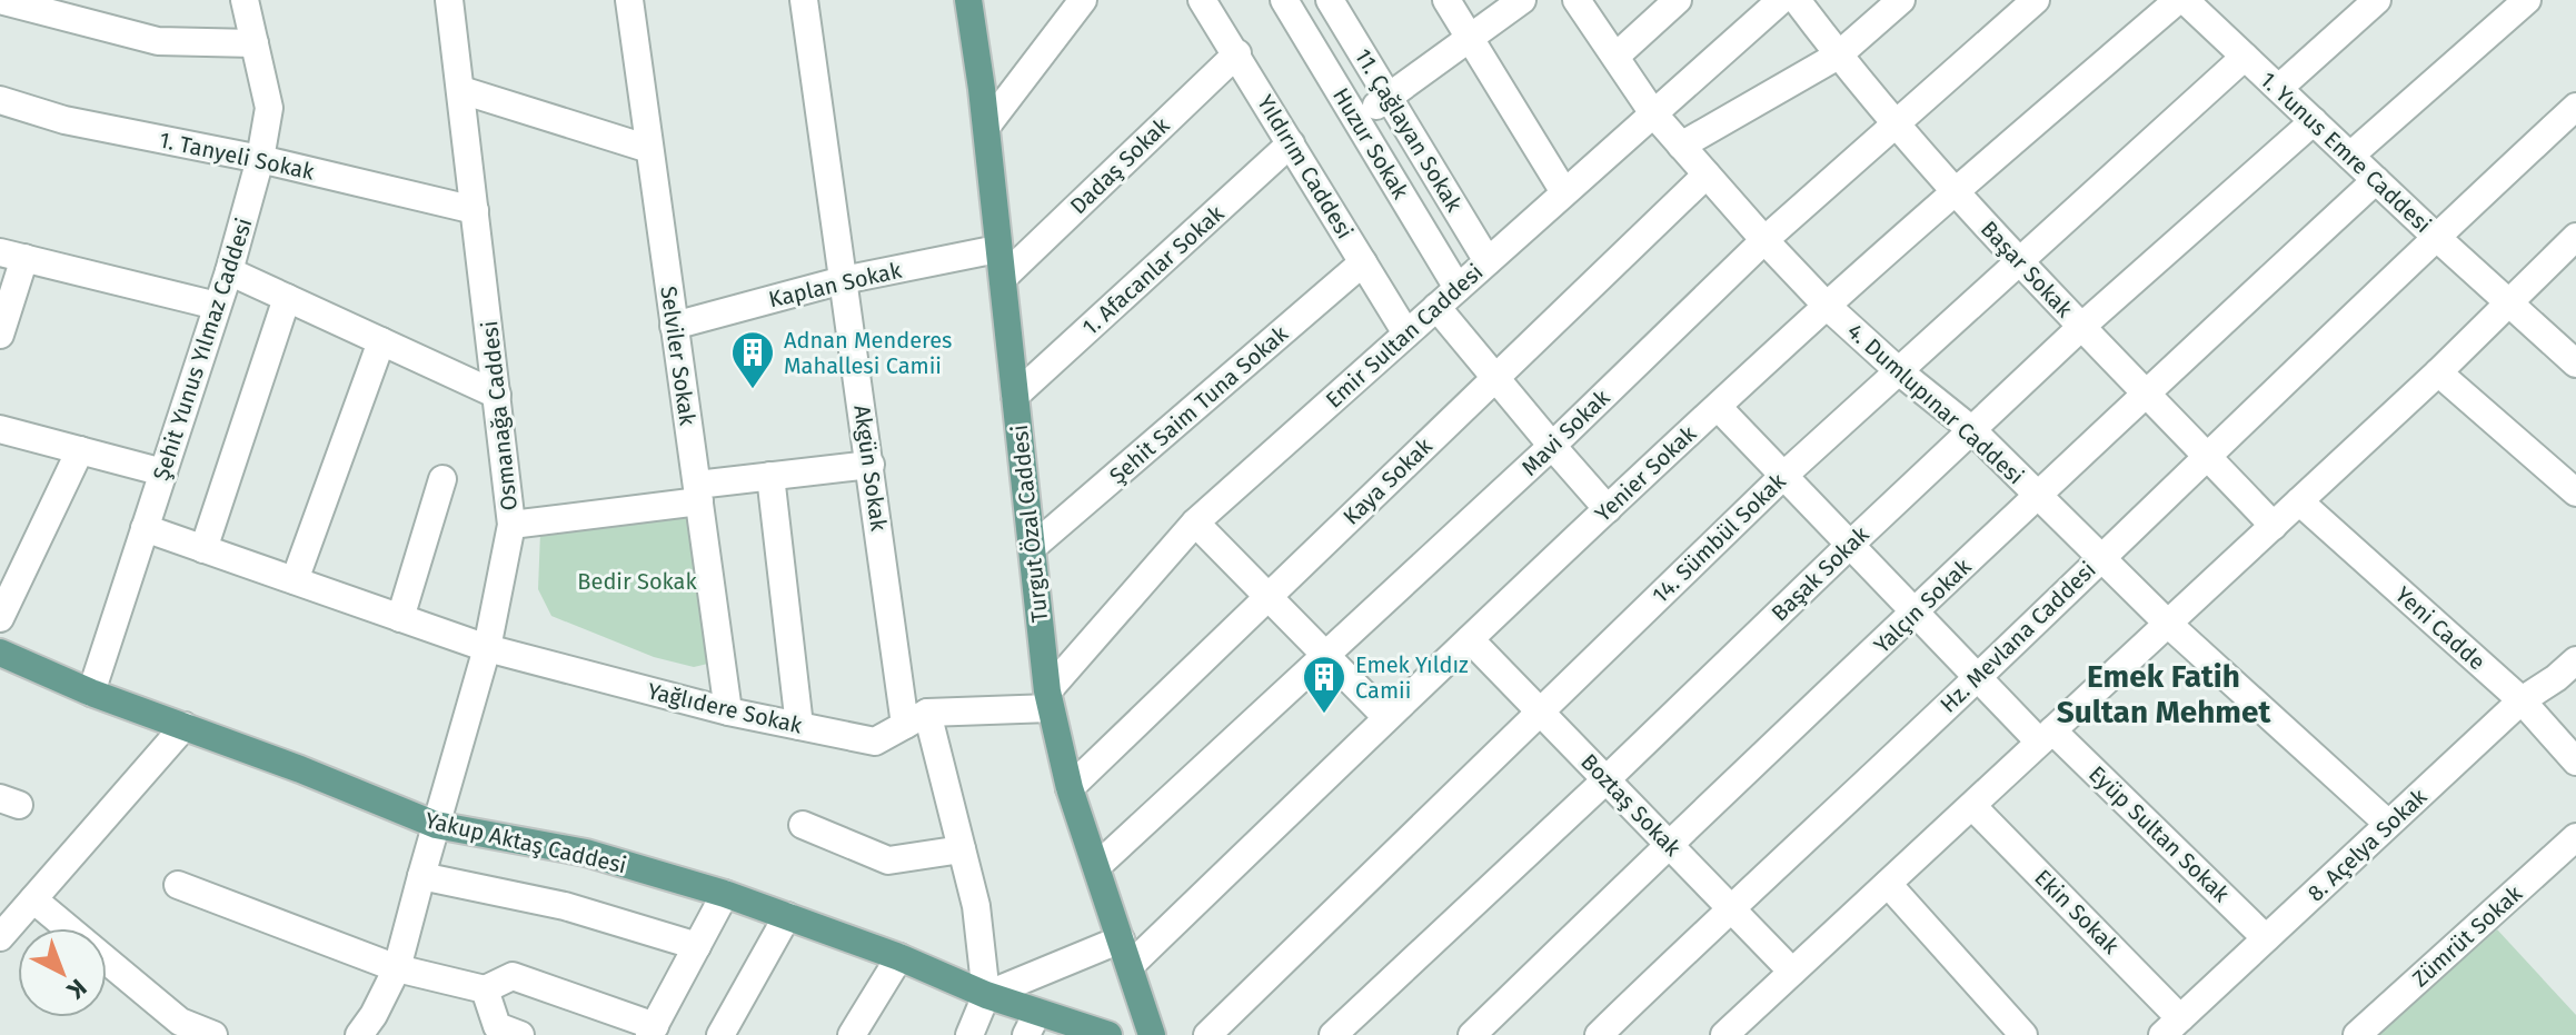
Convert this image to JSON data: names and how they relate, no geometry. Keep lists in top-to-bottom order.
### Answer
{
  "streets": {
    "main road": ["Turgut Özal Caddesi", "Yakup Aktaş Caddesi"],
    "street": [
      "11. Çağlayan Sokak",
      "Huzur Sokak",
      "1. Yunus Emre Caddesi",
      "1. Tanyeli Sokak",
      "Dadaş Sokak",
      "Yıldırım Caddesi",
      "Başar Sokak",
      "1. Afacanlar Sokak",
      "Kaplan Sokak",
      "Emir Sultan Caddesi",
      "Şehit Yunus Yılmaz Caddesi",
      "Selviler Sokak",
      "4. Dumlupınar Caddesi",
      "Şehit Saim Tuna Sokak",
      "Osmanağa Caddesi",
      "Mavi Sokak",
      "Akgün Sokak",
      "Yenier Sokak",
      "Kaya Sokak",
      "14. Sümbül Sokak",
      "Başak Sokak",
      "Yalçın Sokak",
      "Yeni Cadde",
      "Hz. Mevlana Caddesi",
      "Yağlıdere Sokak",
      "Boztaş Sokak",
      "Eyüp Sultan Sokak",
      "8. Açelya Sokak",
      "Ekin Sokak",
      "Zümrüt Sokak"
    ]
  },
  "crossings": [
    ["11. Çağlayan Sokak", "Emir Sultan Caddesi"],
    ["Huzur Sokak", "Emir Sultan Caddesi"],
    ["1. Yunus Emre Caddesi", "Yenier Sokak"],
    ["1. Yunus Emre Caddesi", "14. Sümbül Sokak"],
    ["1. Yunus Emre Caddesi", "Başak Sokak"],
    ["1. Yunus Emre Caddesi", "Yalçın Sokak"],
    ["1. Yunus Emre Caddesi", "Hz. Mevlana Caddesi"],
    ["1. Tanyeli Sokak", "Şehit Yunus Yılmaz Caddesi"],
    ["1. Tanyeli Sokak", "Osmanağa Caddesi"],
    ["Dadaş Sokak", "Yıldırım Caddesi"],
    ["Dadaş Sokak", "Turgut Özal Caddesi"],
    ["Yıldırım Caddesi", "1. Afacanlar Sokak"],
    ["Yıldırım Caddesi", "Emir Sultan Caddesi"],
    ["Yıldırım Caddesi", "Şehit Saim Tuna Sokak"],
    ["Başar Sokak", "Mavi Sokak"],
    ["Başar Sokak", "Yenier Sokak"],
    ["Başar Sokak", "14. Sümbül Sokak"],
    ["Başar Sokak", "Başak Sokak"],
    ["Başar Sokak", "Yalçın Sokak"],
    ["Başar Sokak", "Hz. Mevlana Caddesi"],
    ["1. Afacanlar Sokak", "Turgut Özal Caddesi"],
    ["Kaplan Sokak", "Selviler Sokak"],
    ["Kaplan Sokak", "Akgün Sokak"],
    ["Kaplan Sokak", "Turgut Özal Caddesi"],
    ["Emir Sultan Caddesi", "4. Dumlupınar Caddesi"],
    ["Emir Sultan Caddesi", "Turgut Özal Caddesi"],
    ["Emir Sultan Caddesi", "Yağlıdere Sokak"],
    ["Şehit Yunus Yılmaz Caddesi", "Yağlıdere Sokak"],
    ["Şehit Yunus Yılmaz Caddesi", "Yakup Aktaş Caddesi"],
    ["Selviler Sokak", "Yağlıdere Sokak"],
    ["4. Dumlupınar Caddesi", "Mavi Sokak"],
    ["4. Dumlupınar Caddesi", "Yenier Sokak"],
    ["4. Dumlupınar Caddesi", "Kaya Sokak"],
    ["4. Dumlupınar Caddesi", "14. Sümbül Sokak"],
    ["4. Dumlupınar Caddesi", "Başak Sokak"],
    ["4. Dumlupınar Caddesi", "Yalçın Sokak"],
    ["4. Dumlupınar Caddesi", "Hz. Mevlana Caddesi"],
    ["4. Dumlupınar Caddesi", "8. Açelya Sokak"],
    ["Şehit Saim Tuna Sokak", "Turgut Özal Caddesi"],
    ["Osmanağa Caddesi", "Yağlıdere Sokak"],
    ["Osmanağa Caddesi", "Yakup Aktaş Caddesi"],
    ["Mavi Sokak", "Turgut Özal Caddesi"],
    ["Akgün Sokak", "Yağlıdere Sokak"],
    ["Akgün Sokak", "Yakup Aktaş Caddesi"],
    ["Yenier Sokak", "Turgut Özal Caddesi"],
    ["Yenier Sokak", "Boztaş Sokak"],
    ["Yenier Sokak", "Eyüp Sultan Sokak"],
    ["Kaya Sokak", "Turgut Özal Caddesi"],
    ["Turgut Özal Caddesi", "Yağlıdere Sokak"],
    ["14. Sümbül Sokak", "Boztaş Sokak"],
    ["14. Sümbül Sokak", "Eyüp Sultan Sokak"],
    ["Başak Sokak", "Boztaş Sokak"],
    ["Başak Sokak", "Eyüp Sultan Sokak"],
    ["Yalçın Sokak", "Boztaş Sokak"],
    ["Yalçın Sokak", "Eyüp Sultan Sokak"],
    ["Yeni Cadde", "8. Açelya Sokak"],
    ["Hz. Mevlana Caddesi", "Boztaş Sokak"],
    ["Hz. Mevlana Caddesi", "Eyüp Sultan Sokak"],
    ["Eyüp Sultan Sokak", "8. Açelya Sokak"],
    ["8. Açelya Sokak", "Ekin Sokak"]
  ],
  "districts": ["Emek Fatih Sultan Mehmet"],
  "parks": ["Bedir Sokak"],
  "places": {
    "building": ["Adnan Menderes Mahallesi Camii", "Emek Yıldız Camii"]
  },
  "north": "bottom right"
}
